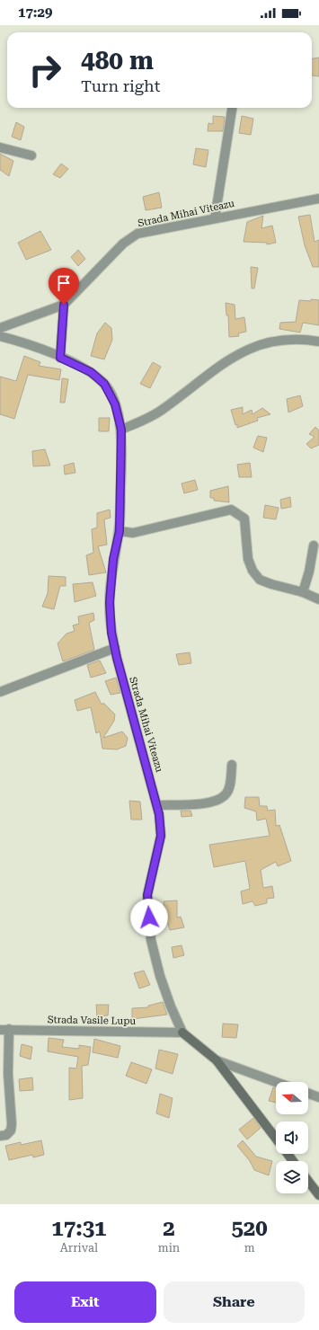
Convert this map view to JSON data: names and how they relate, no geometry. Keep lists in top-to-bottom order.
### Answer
{
  "streets": {
    "street": ["Strada Mihai Viteazu", "Strada Vasile Lupu"]
  },
  "crossings": [
    ["Strada Mihai Viteazu", "Strada Vasile Lupu"]
  ],
  "north": "left",
  "page": {
    "status": "17:29",
    "turn": ["480 m", "Turn right"],
    "eta": [
      "17:31",
      "Arrival",
      "2",
      "min",
      "520",
      "m"
    ],
    "buttons": ["Exit", "Share"]
  }
}
